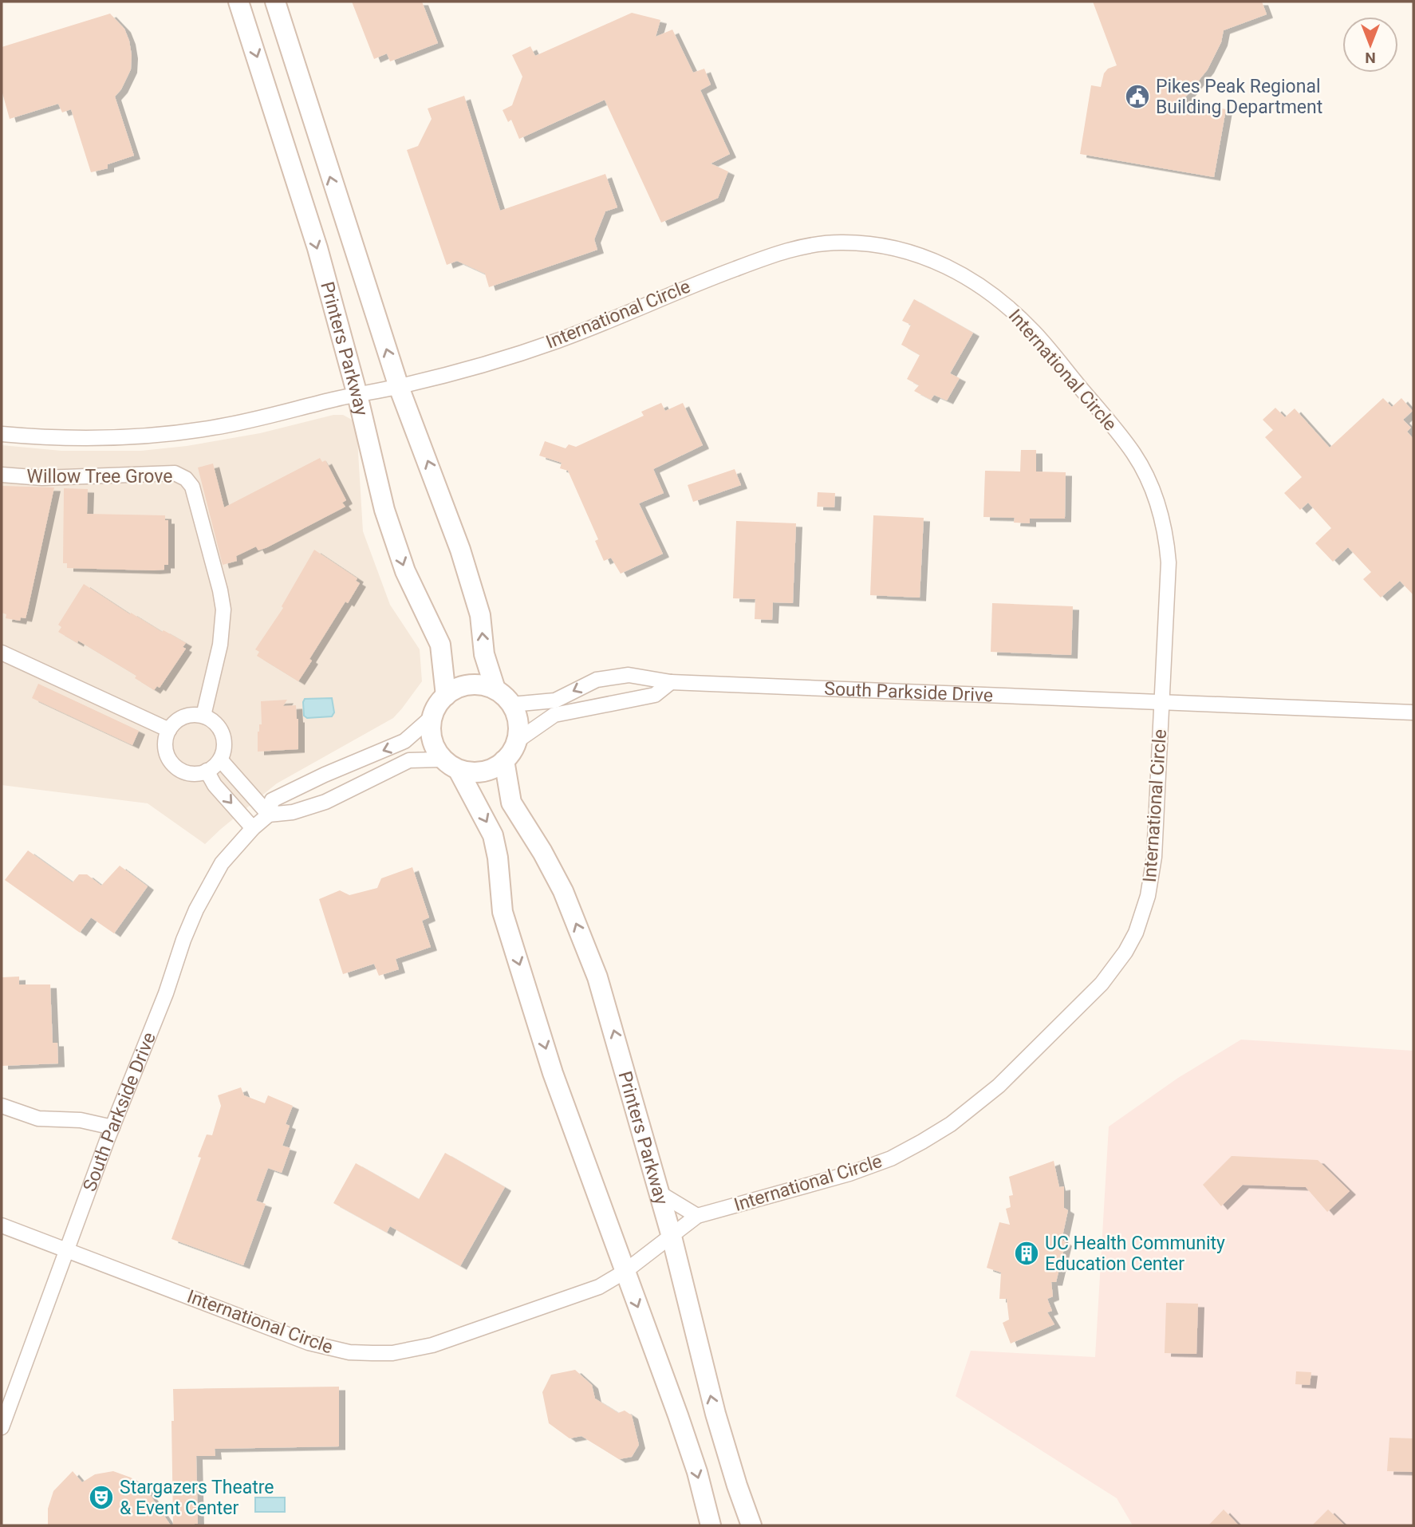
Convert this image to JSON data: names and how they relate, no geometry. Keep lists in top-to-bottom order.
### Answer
{
  "streets": {
    "main road": ["Printers Parkway", "South Parkside Drive"],
    "street": ["International Circle", "Willow Tree Grove"]
  },
  "crossings": [
    ["International Circle", "Printers Parkway"],
    ["International Circle", "South Parkside Drive"],
    ["Printers Parkway", "South Parkside Drive"]
  ],
  "places": {
    "public building": ["Pikes Peak Regional Building Department"],
    "building": ["UC Health Community Education Center"],
    "theatre": ["Stargazers Theatre & Event Center"]
  },
  "north": "bottom"
}
